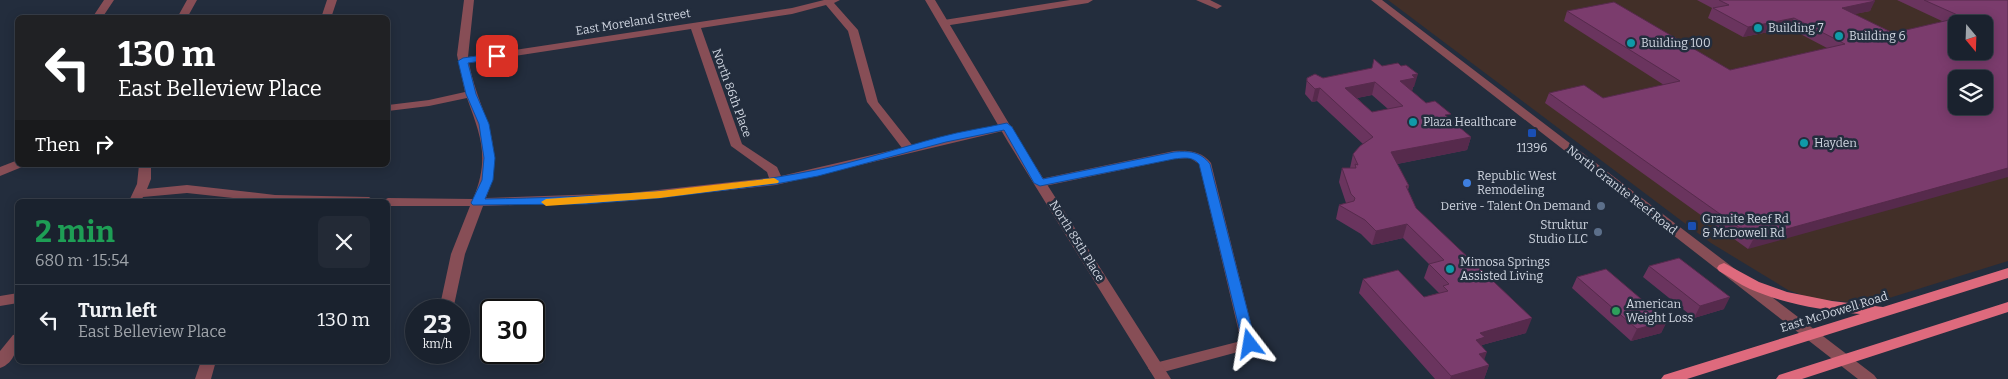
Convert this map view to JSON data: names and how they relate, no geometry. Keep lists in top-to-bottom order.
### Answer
{
  "streets": {
    "main road": ["East McDowell Road"],
    "street": [
      "East Moreland Street",
      "North 86th Place",
      "North Granite Reef Road",
      "North 85th Place"
    ]
  },
  "crossings": [
    ["East Moreland Street", "North 86th Place"],
    ["North Granite Reef Road", "East McDowell Road"]
  ],
  "places": {
    "other": [
      "Building 7",
      "Building 6",
      "Building 100",
      "Plaza Healthcare",
      "Hayden",
      "Republic West Remodeling",
      "Derive - Talent On Demand",
      "Struktur Studio LLC",
      "Mimosa Springs Assisted Living",
      "American Weight Loss"
    ],
    "transit": ["11396", "Granite Reef Rd & McDowell Rd"]
  },
  "north": "bottom",
  "page": {
    "turn": ["130 m", "East Belleview Place"],
    "then": "Then",
    "heading": ["2 min", "680 m · 15:54"],
    "list": [
      {
        "name": "Turn left",
        "note": "East Belleview Place",
        "value": "130 m"
      }
    ],
    "speed": "23 km/h",
    "limit": "30"
  }
}
